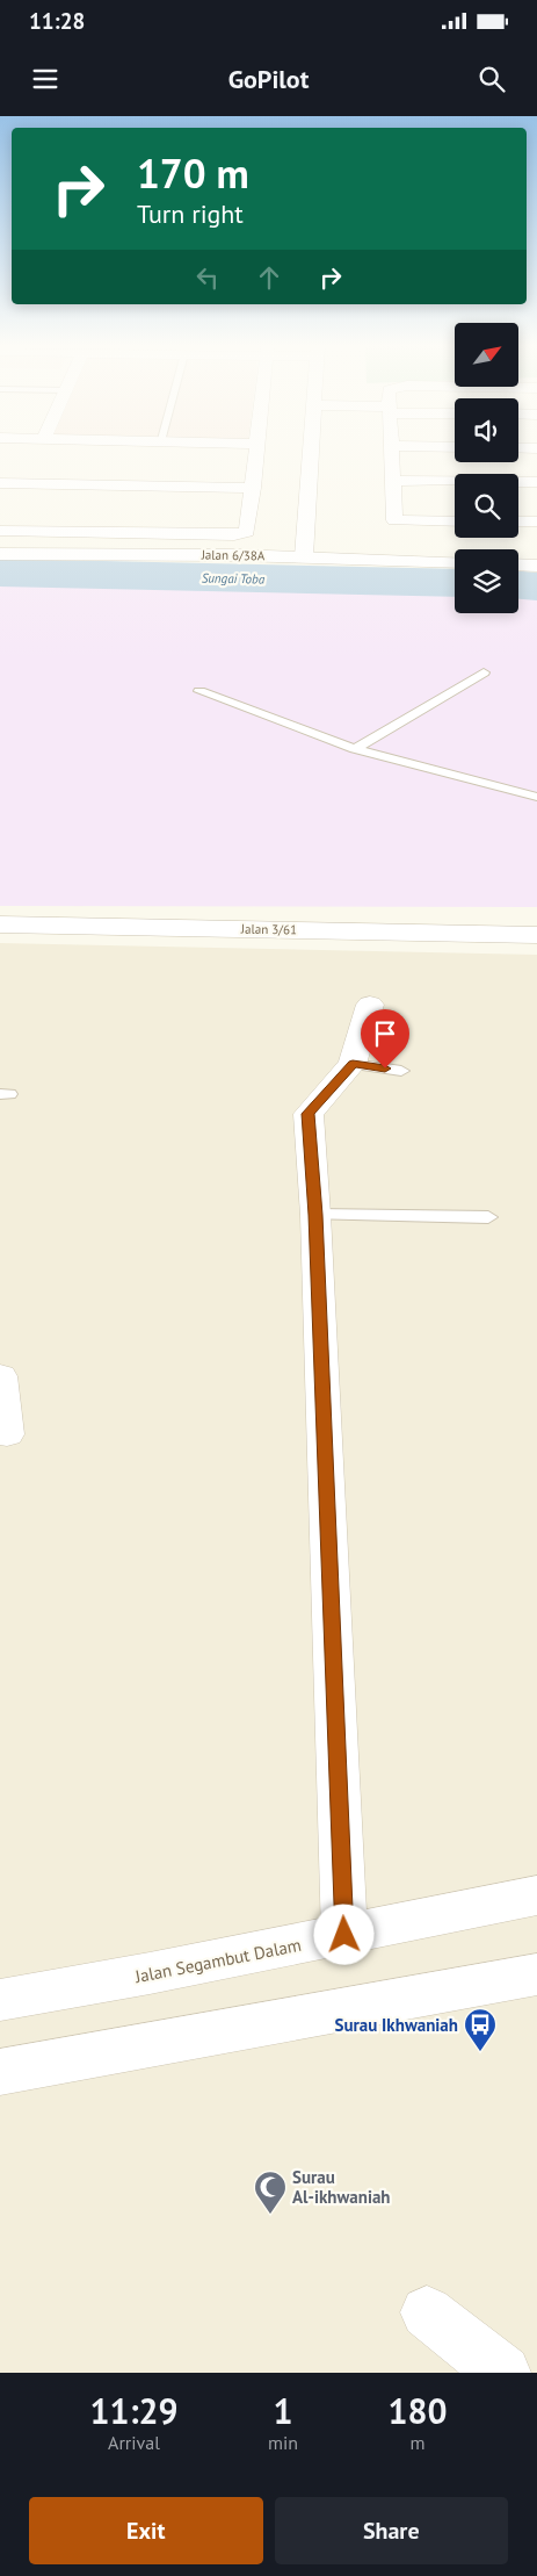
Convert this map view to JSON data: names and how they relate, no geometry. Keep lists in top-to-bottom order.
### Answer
{
  "streets": {
    "street": ["Jalan 6/38A", "Jalan 3/61", "Jalan Segambut Dalam"]
  },
  "water": ["Sungai Toba"],
  "places": {
    "bus stop": ["Surau Ikhwaniah"],
    "mosque": ["Surau Al-ikhwaniah"]
  },
  "north": "top right",
  "page": {
    "status": "11:28",
    "header": "GoPilot",
    "turn": ["170 m", "Turn right"],
    "eta": [
      "11:29",
      "Arrival",
      "1",
      "min",
      "180",
      "m"
    ],
    "buttons": ["Exit", "Share"]
  }
}
